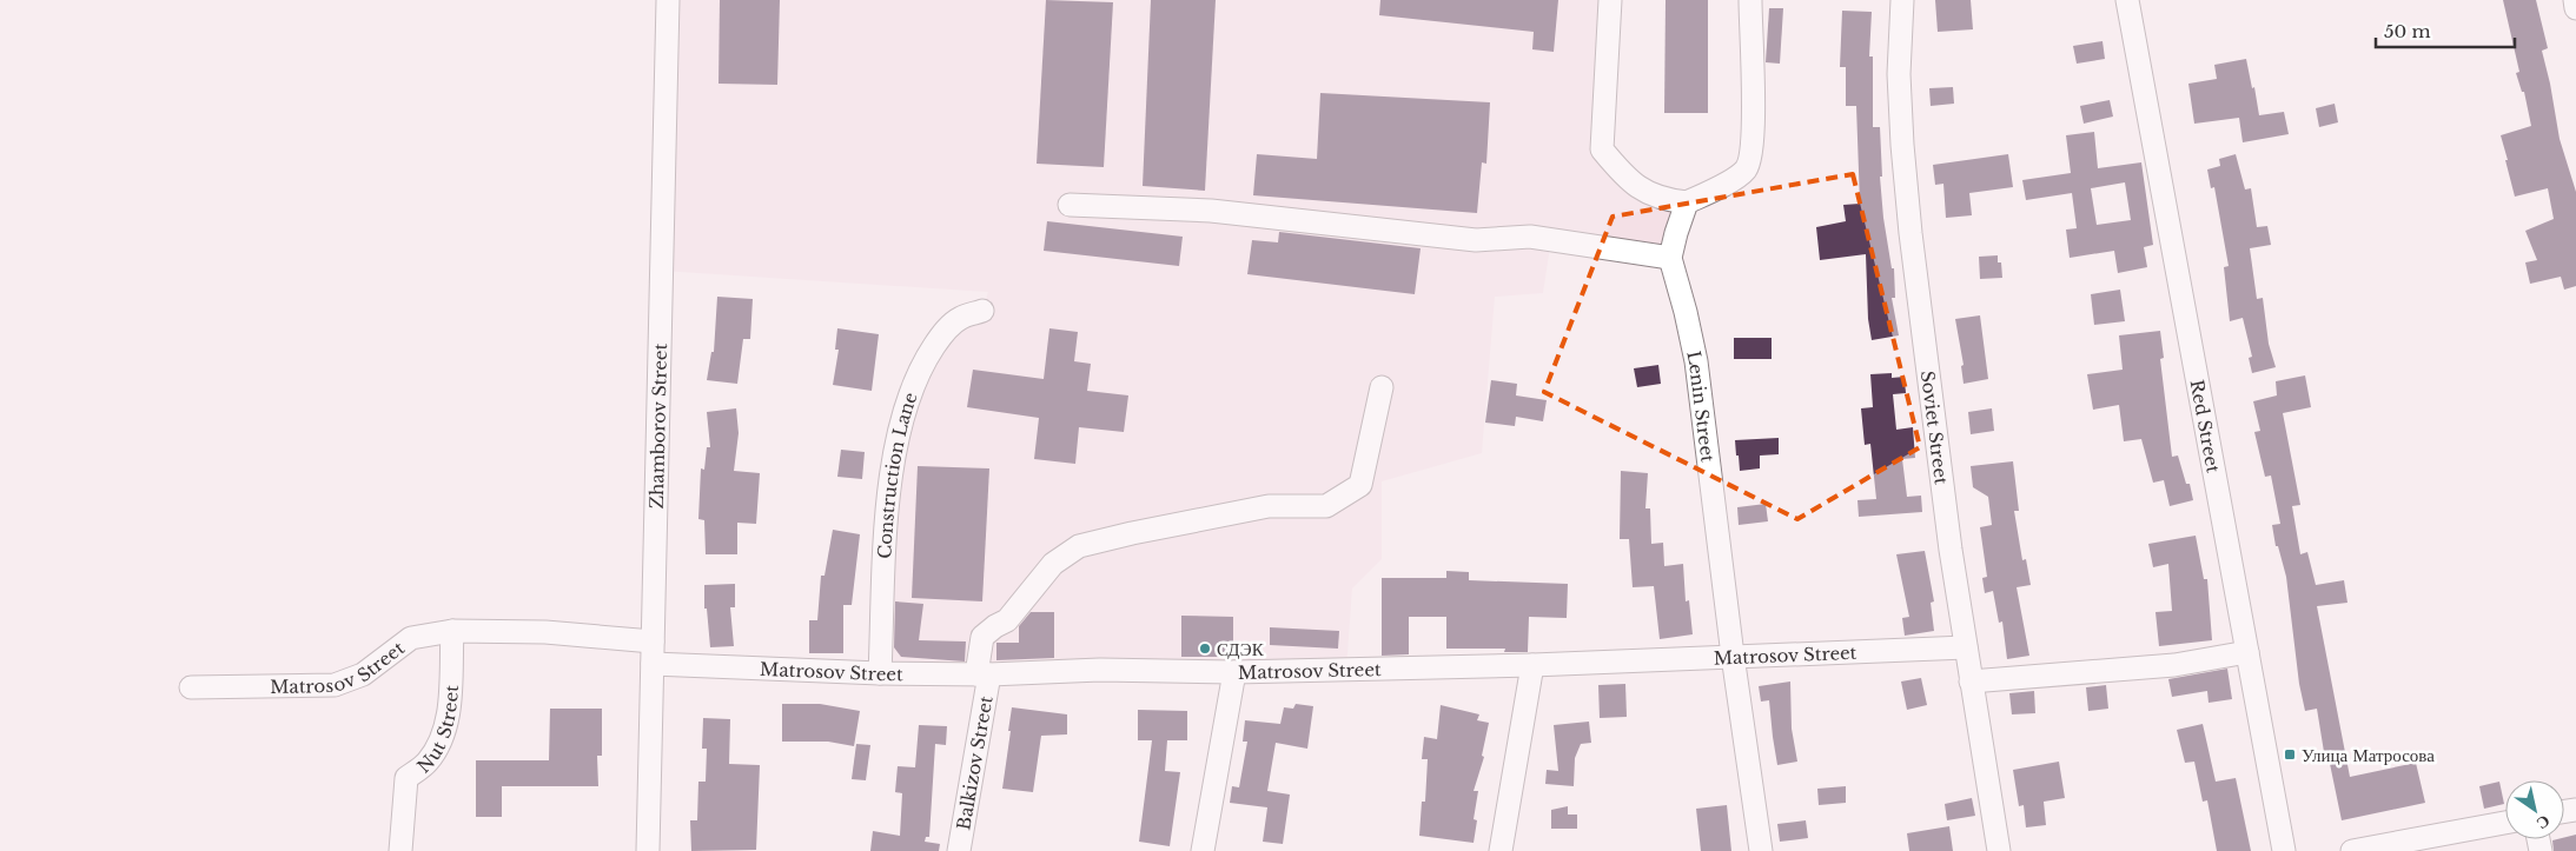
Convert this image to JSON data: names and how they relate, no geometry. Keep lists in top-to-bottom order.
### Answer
{
  "streets": {
    "street": [
      "Lenin Street",
      "Red Street",
      "Zhamborov Street",
      "Soviet Street",
      "Construction Lane",
      "Matrosov Street",
      "Nut Street",
      "Balkizov Street"
    ]
  },
  "crossings": [
    ["Lenin Street", "Matrosov Street"],
    ["Zhamborov Street", "Matrosov Street"],
    ["Soviet Street", "Matrosov Street"],
    ["Construction Lane", "Matrosov Street"],
    ["Matrosov Street", "Nut Street"],
    ["Matrosov Street", "Balkizov Street"]
  ],
  "places": {
    "other": ["СДЭК"],
    "transit": ["Улица Матросова"]
  },
  "scale_bar": "50 m",
  "north": "bottom right"
}
